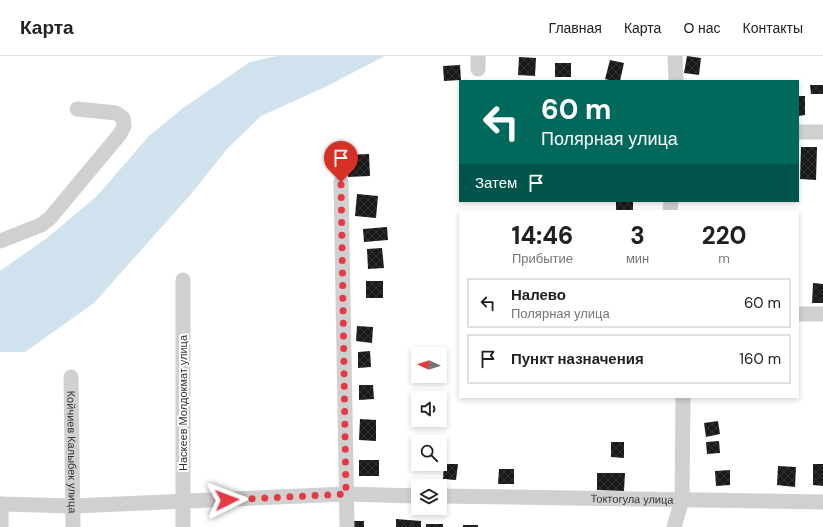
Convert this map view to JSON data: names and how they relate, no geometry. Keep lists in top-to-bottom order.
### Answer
{
  "streets": {
    "street": ["Наскеев Молдокмат улица", "Койчиев Калыбек улица", "Токтогула улица"]
  },
  "north": "left",
  "page": {
    "header": "Карта",
    "nav": [
      "Главная",
      "Карта",
      "О нас",
      "Контакты"
    ],
    "turn": ["60 m", "Полярная улица"],
    "then": "Затем",
    "eta": [
      "14:46",
      "Прибытие",
      "3",
      "мин",
      "220",
      "m"
    ],
    "list": [
      {
        "name": "Налево",
        "note": "Полярная улица",
        "value": "60 m"
      },
      {
        "name": "Пункт назначения",
        "value": "160 m"
      }
    ]
  }
}
